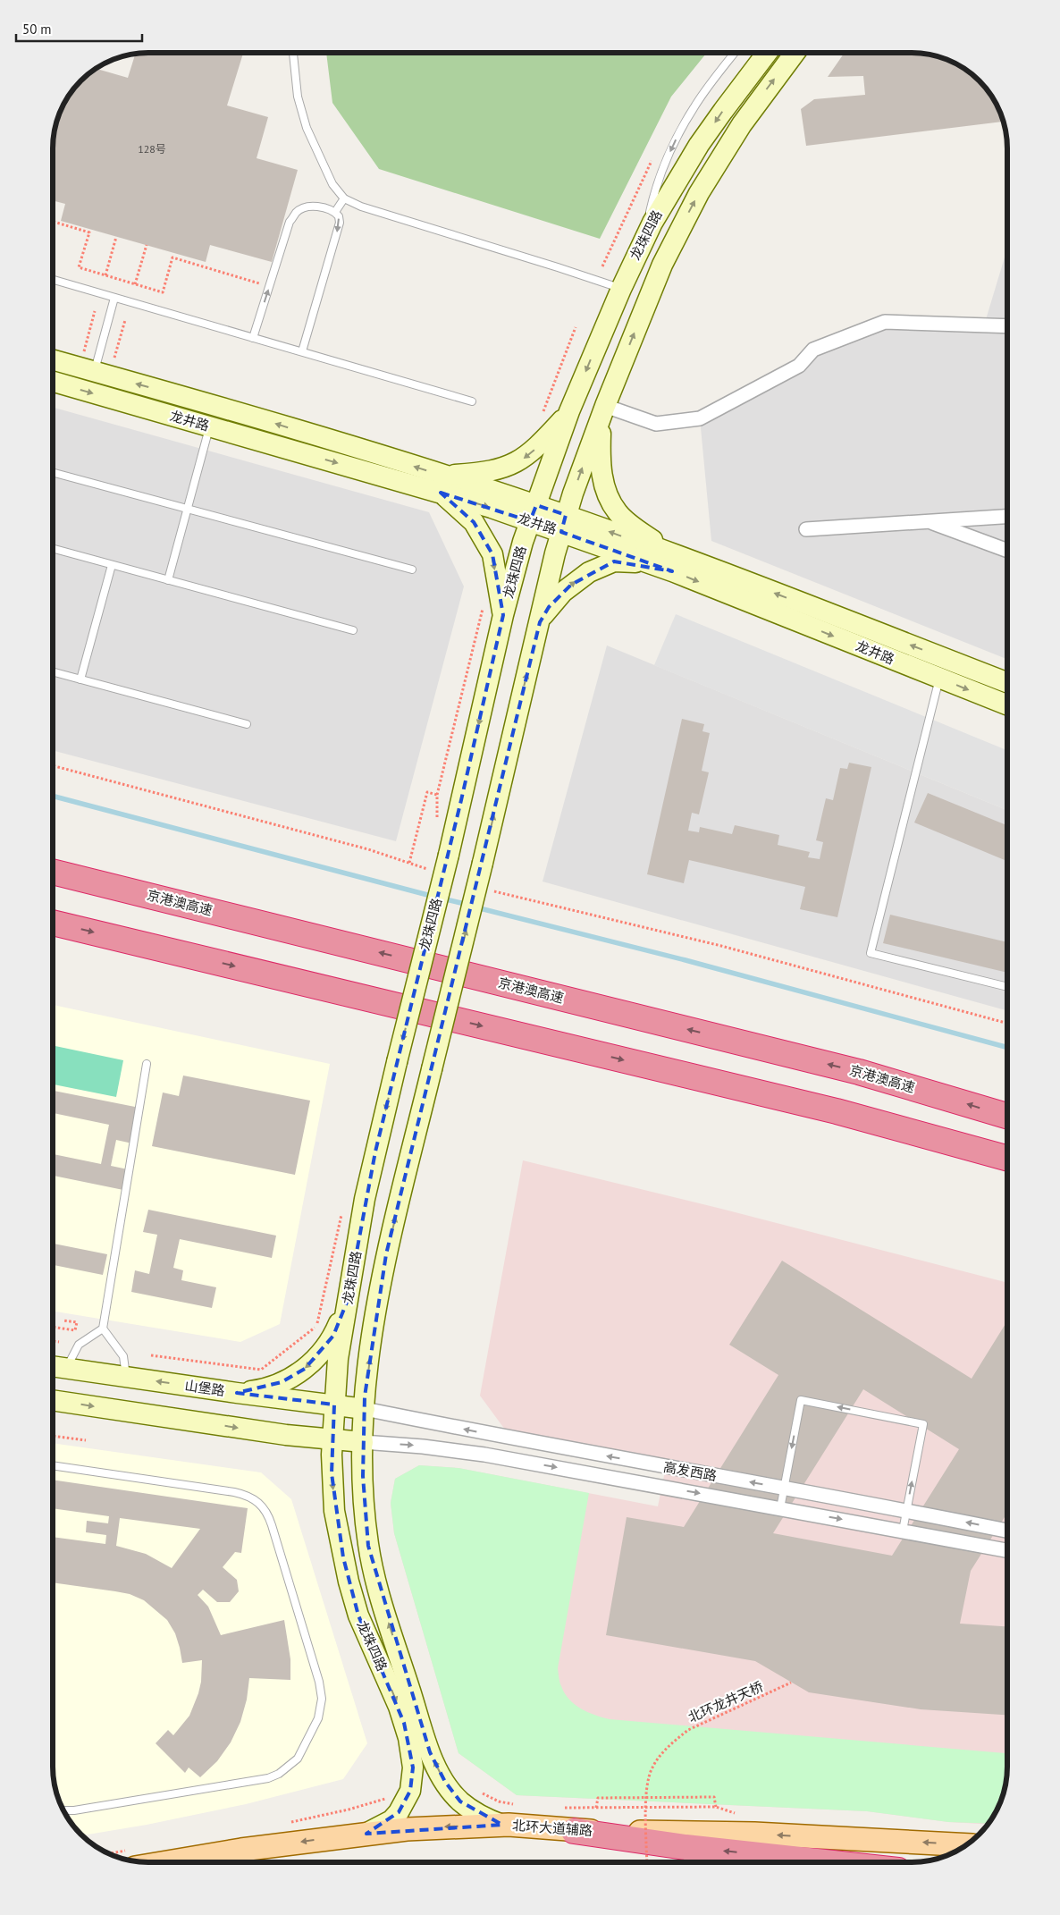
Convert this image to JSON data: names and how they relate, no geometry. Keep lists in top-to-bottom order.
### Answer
{
  "streets": {
    "highway": ["京港澳高速"],
    "main road": [
      "龙珠四路",
      "龙井路",
      "山堡路",
      "北环大道辅路"
    ],
    "street": ["高发西路"],
    "path": ["北环龙井天桥"]
  },
  "crossings": [
    ["龙珠四路", "龙井路"],
    ["龙珠四路", "山堡路"],
    ["龙珠四路", "高发西路"],
    ["龙珠四路", "北环大道辅路"],
    ["山堡路", "高发西路"]
  ],
  "one_way": ["北环大道辅路"],
  "house_numbers": ["128号"],
  "scale_bar": "50 m"
}
